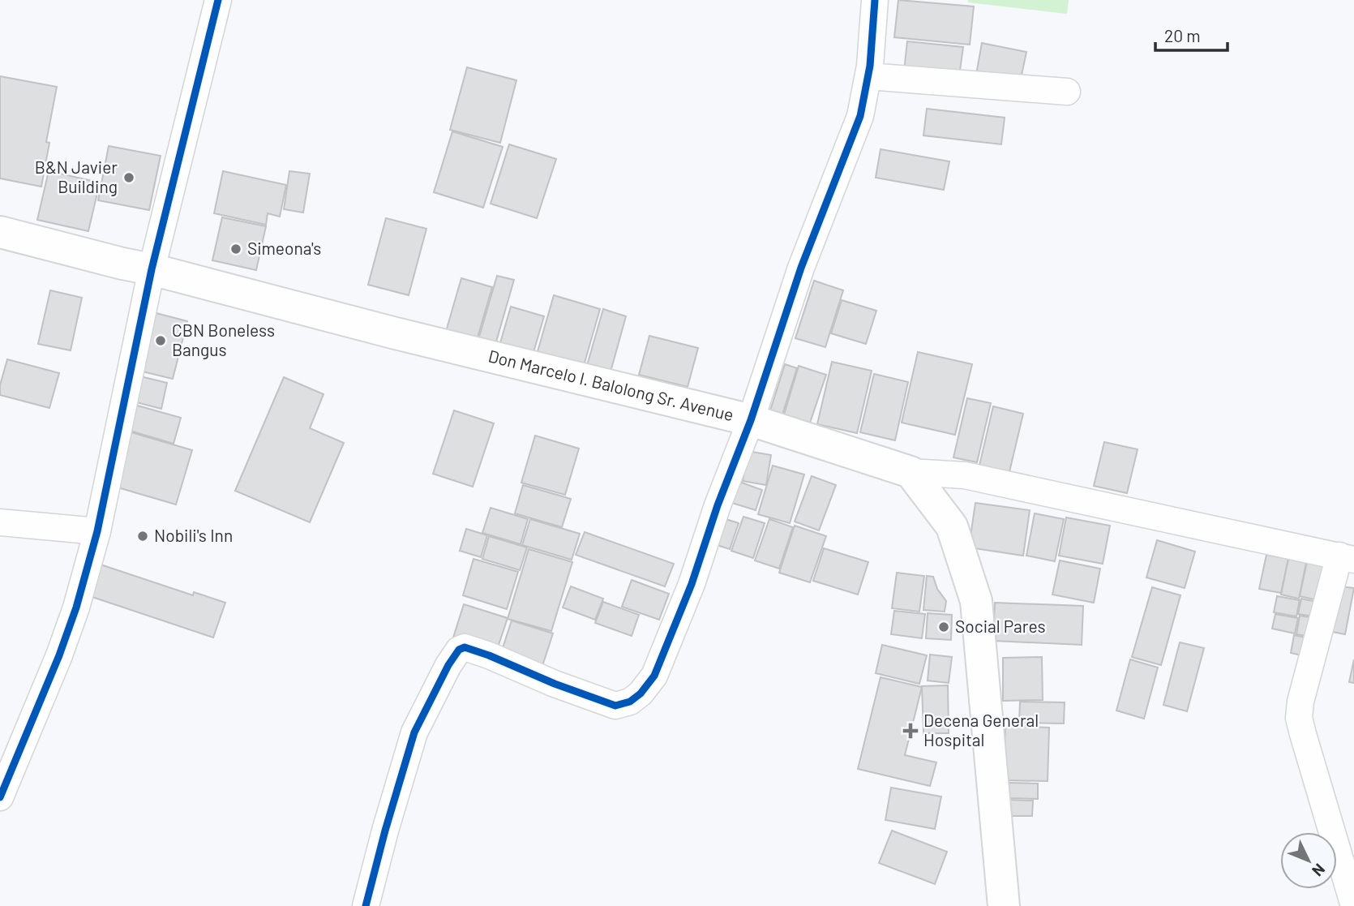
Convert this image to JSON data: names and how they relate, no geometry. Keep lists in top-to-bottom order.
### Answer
{
  "streets": {
    "main road": ["Don Marcelo I. Balolong Sr. Avenue"]
  },
  "places": {
    "other": [
      "B&N Javier Building",
      "Simeona's",
      "CBN Boneless Bangus",
      "Nobili's Inn",
      "Social Pares"
    ],
    "health": ["Decena General Hospital"]
  },
  "scale_bar": "20 m",
  "north": "bottom right"
}
